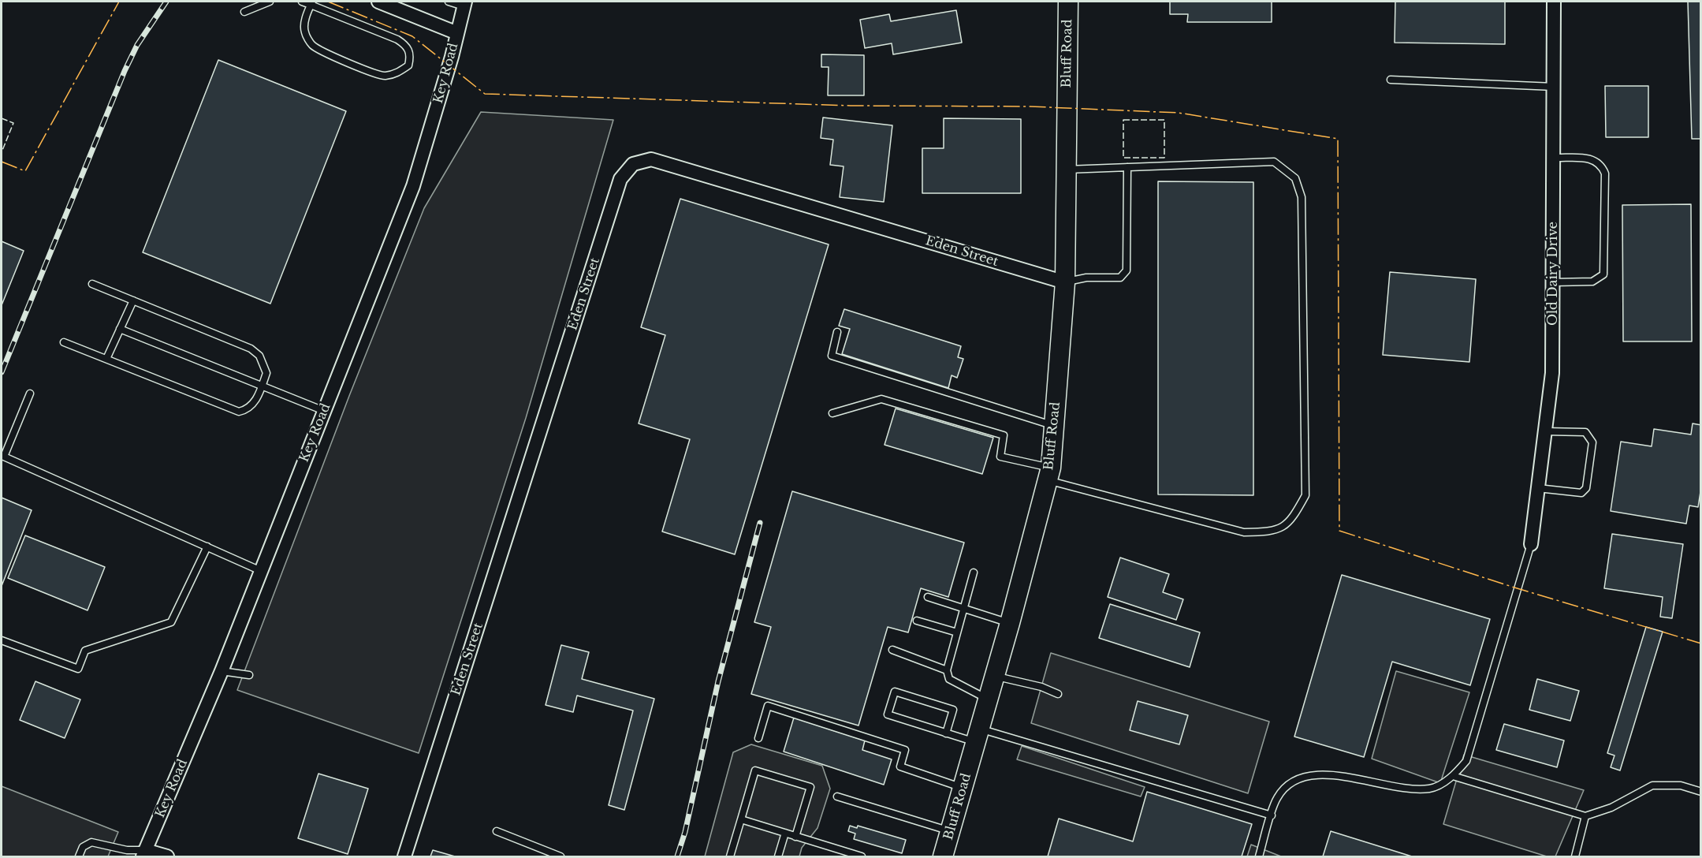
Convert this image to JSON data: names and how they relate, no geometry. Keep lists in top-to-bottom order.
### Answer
{
  "streets": {
    "main road": ["Bluff Road"],
    "street": ["Key Road", "Eden Street", "Old Dairy Drive"]
  },
  "crossings": [
    ["Bluff Road", "Eden Street"]
  ]
}
